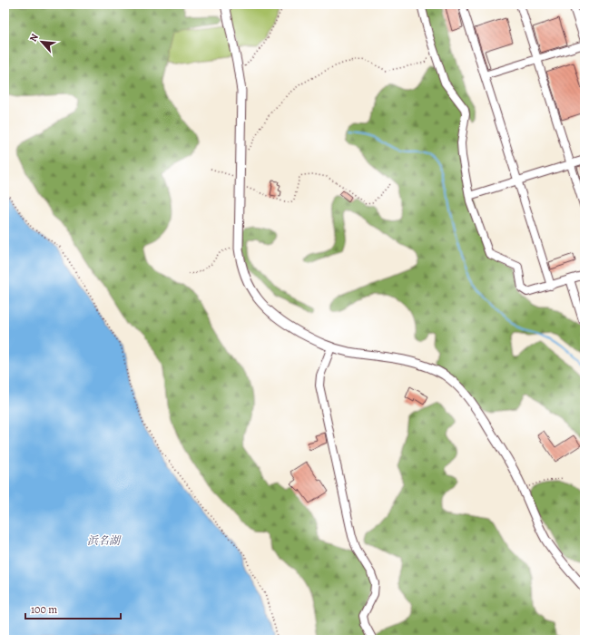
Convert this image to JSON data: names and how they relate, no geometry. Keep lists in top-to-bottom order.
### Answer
{
  "water": ["浜名湖"],
  "scale_bar": "100 m",
  "north": "top left"
}
